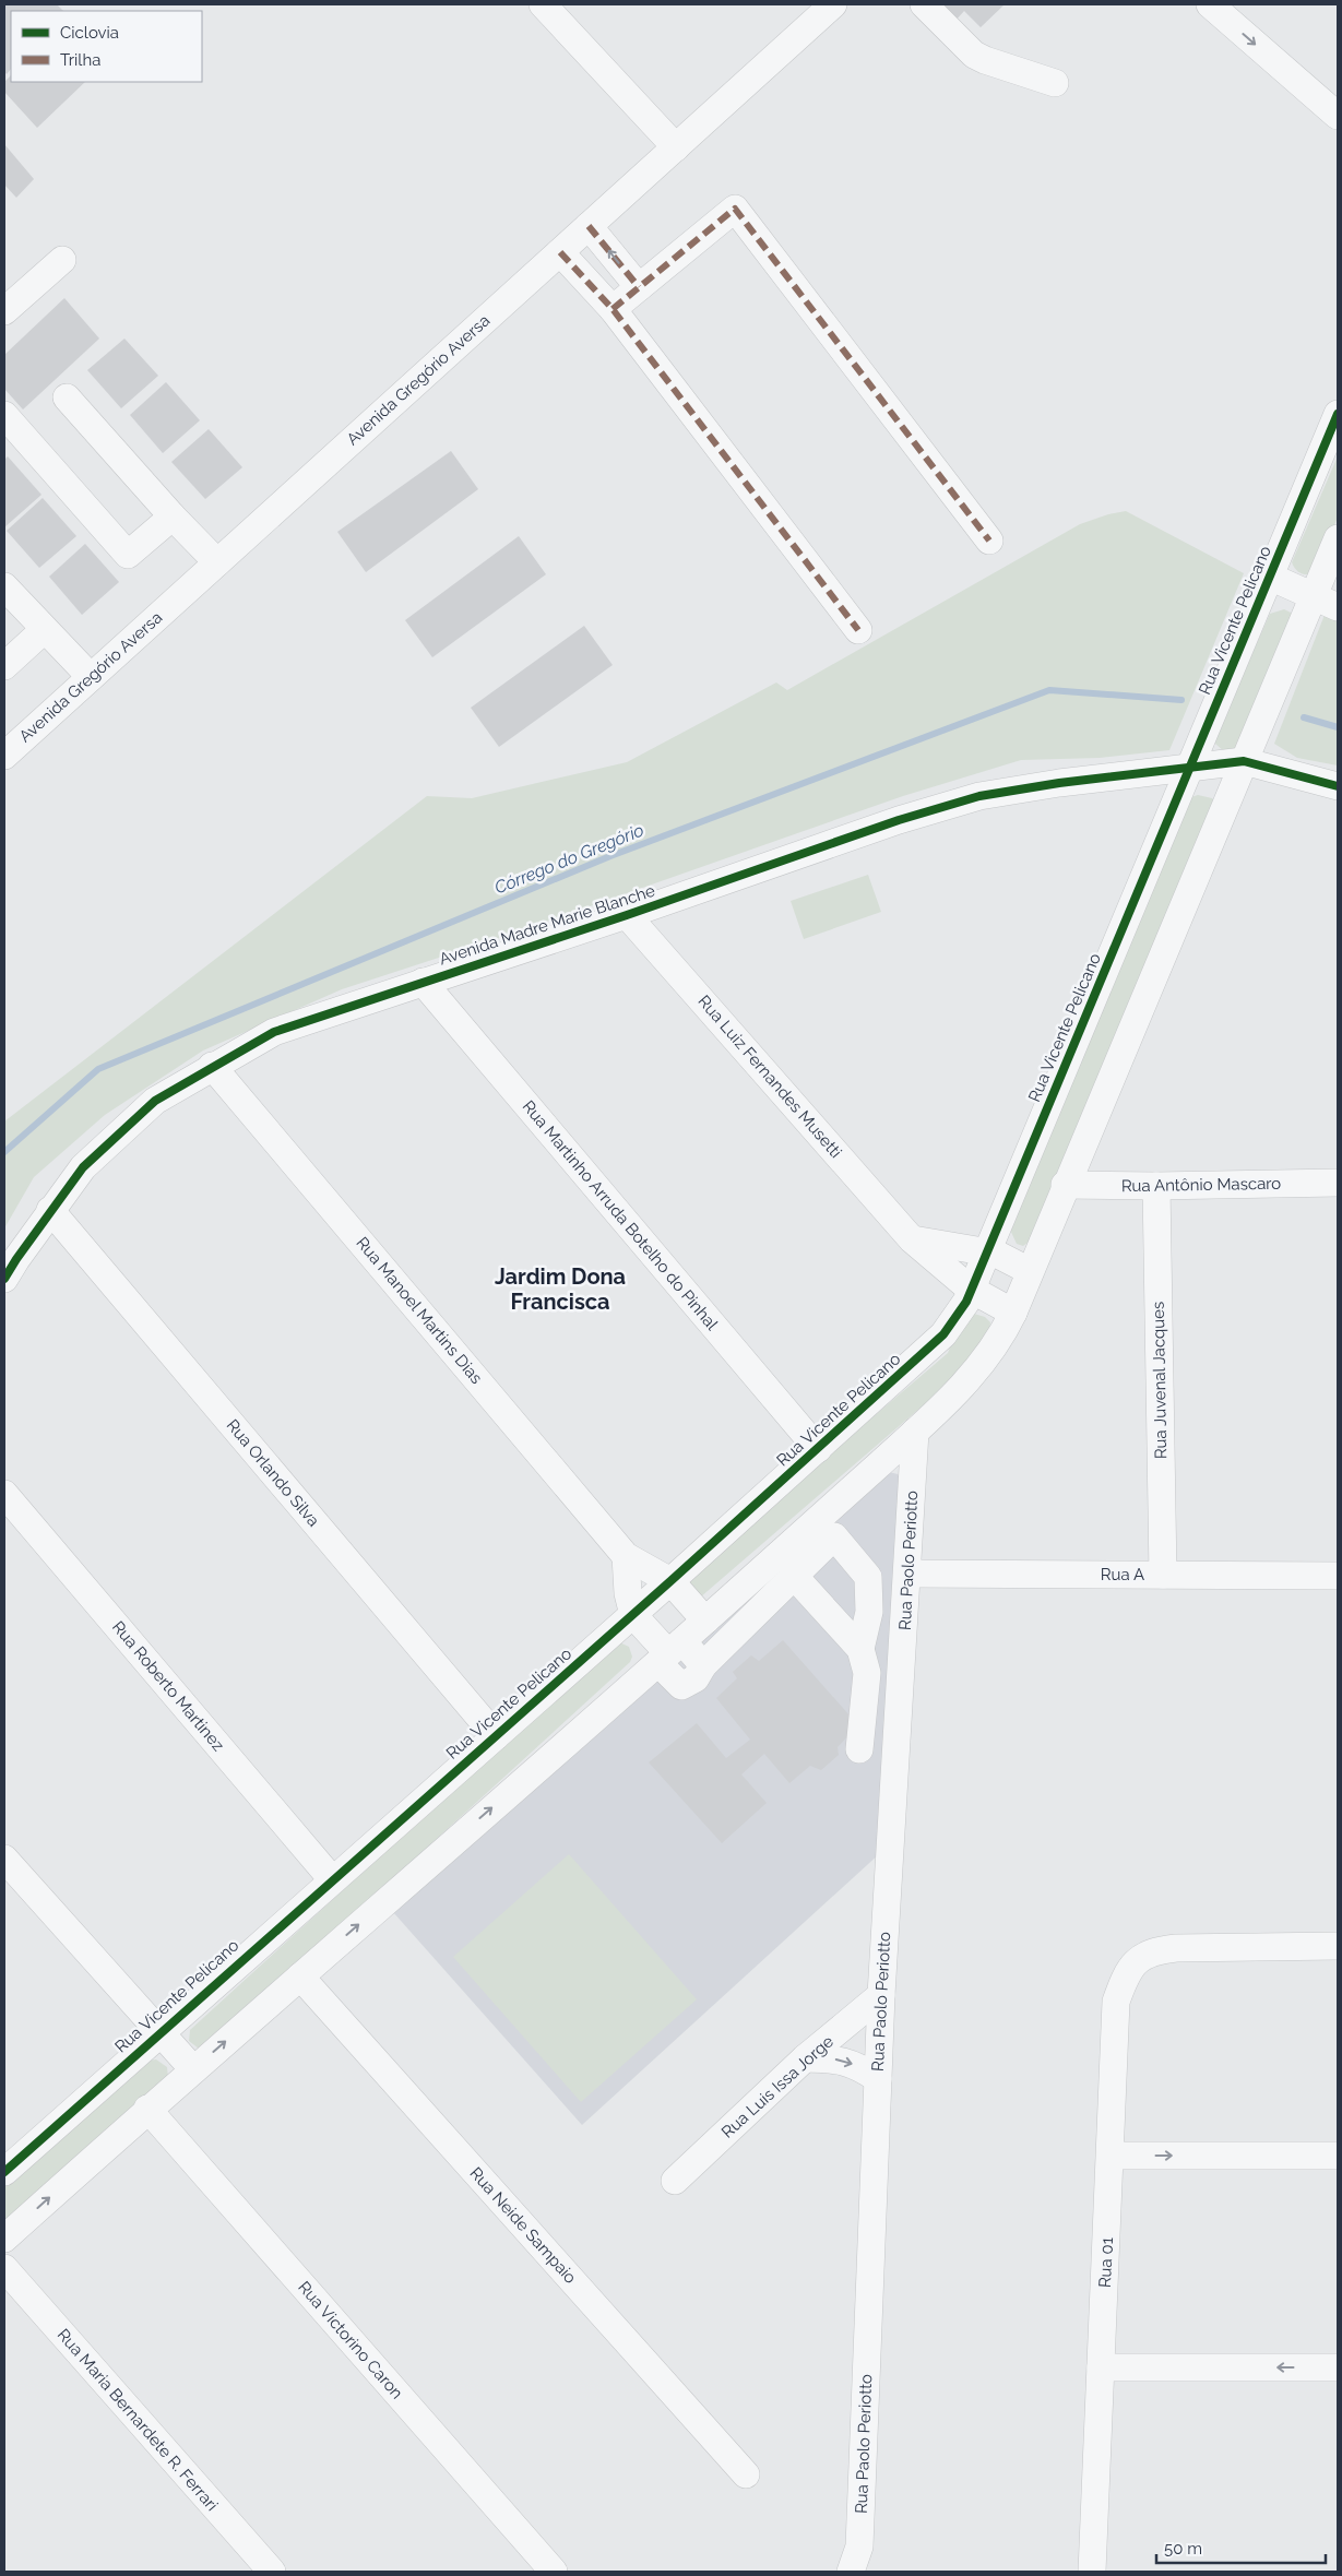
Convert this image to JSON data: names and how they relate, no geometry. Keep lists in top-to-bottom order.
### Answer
{
  "streets": {
    "street": [
      "Avenida Gregório Aversa",
      "Rua Vicente Pelicano",
      "Avenida Madre Marie Blanche",
      "Rua Luiz Fernandes Musetti",
      "Rua Antônio Mascaro",
      "Rua Martinho Arruda Botelho do Pinhal",
      "Rua Manoel Martins Dias",
      "Rua Juvenal Jacques",
      "Rua Orlando Silva",
      "Rua Paolo Periotto",
      "Rua A",
      "Rua Roberto Martinez",
      "Rua Luis Issa Jorge",
      "Rua Neide Sampaio",
      "Rua 01",
      "Rua Victorino Caron",
      "Rua Maria Bernardete R. Ferrari"
    ]
  },
  "crossings": [
    ["Rua Vicente Pelicano", "Avenida Madre Marie Blanche"],
    ["Rua Vicente Pelicano", "Rua Luiz Fernandes Musetti"],
    ["Rua Vicente Pelicano", "Rua Martinho Arruda Botelho do Pinhal"],
    ["Rua Vicente Pelicano", "Rua Manoel Martins Dias"],
    ["Rua Vicente Pelicano", "Rua Orlando Silva"],
    ["Rua Vicente Pelicano", "Rua Roberto Martinez"],
    ["Avenida Madre Marie Blanche", "Rua Luiz Fernandes Musetti"],
    ["Avenida Madre Marie Blanche", "Rua Martinho Arruda Botelho do Pinhal"],
    ["Avenida Madre Marie Blanche", "Rua Manoel Martins Dias"],
    ["Avenida Madre Marie Blanche", "Rua Orlando Silva"],
    ["Rua Antônio Mascaro", "Rua Juvenal Jacques"],
    ["Rua Juvenal Jacques", "Rua A"],
    ["Rua Paolo Periotto", "Rua A"],
    ["Rua Paolo Periotto", "Rua Luis Issa Jorge"]
  ],
  "districts": ["Jardim Dona Francisca"],
  "water": ["Córrego do Gregório"],
  "legend": ["Ciclovia", "Trilha"],
  "scale_bar": "50 m"
}
